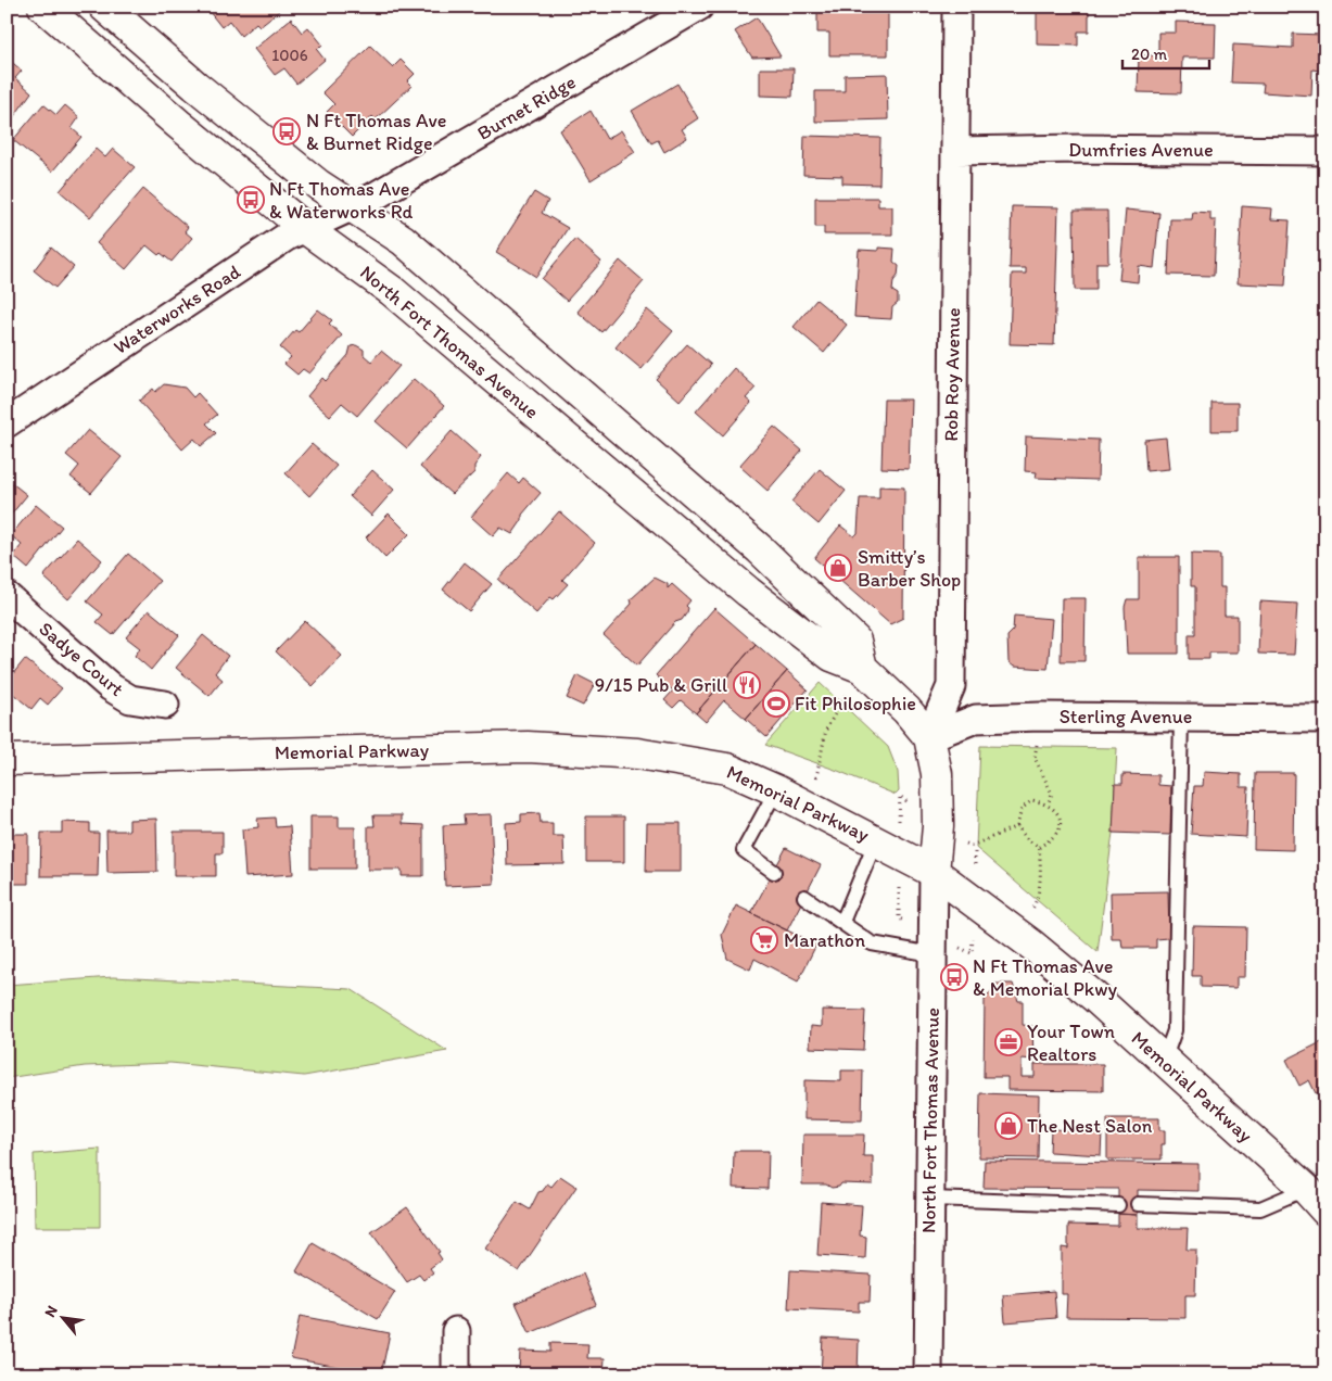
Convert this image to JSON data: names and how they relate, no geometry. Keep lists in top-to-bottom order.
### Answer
{
  "streets": {
    "street": [
      "Burnet Ridge",
      "Dumfries Avenue",
      "Waterworks Road",
      "North Fort Thomas Avenue",
      "Rob Roy Avenue",
      "Sadye Court",
      "Sterling Avenue",
      "Memorial Parkway"
    ]
  },
  "crossings": [
    ["Burnet Ridge", "Waterworks Road"],
    ["Dumfries Avenue", "Rob Roy Avenue"],
    ["Waterworks Road", "North Fort Thomas Avenue"],
    ["North Fort Thomas Avenue", "Rob Roy Avenue"],
    ["North Fort Thomas Avenue", "Sterling Avenue"],
    ["North Fort Thomas Avenue", "Memorial Parkway"],
    ["Rob Roy Avenue", "Sterling Avenue"]
  ],
  "places": {
    "bus stop": ["N Ft Thomas Ave & Burnet Ridge", "N Ft Thomas Ave & Waterworks Rd", "N Ft Thomas Ave & Memorial Pkwy"],
    "shop": ["Smitty’s Barber Shop", "The Nest Salon"],
    "restaurant": ["9/15 Pub & Grill"],
    "sports": ["Fit Philosophie"],
    "supermarket": ["Marathon"],
    "office": ["Your Town Realtors"]
  },
  "house_numbers": ["1006"],
  "scale_bar": "20 m",
  "north": "top left"
}
